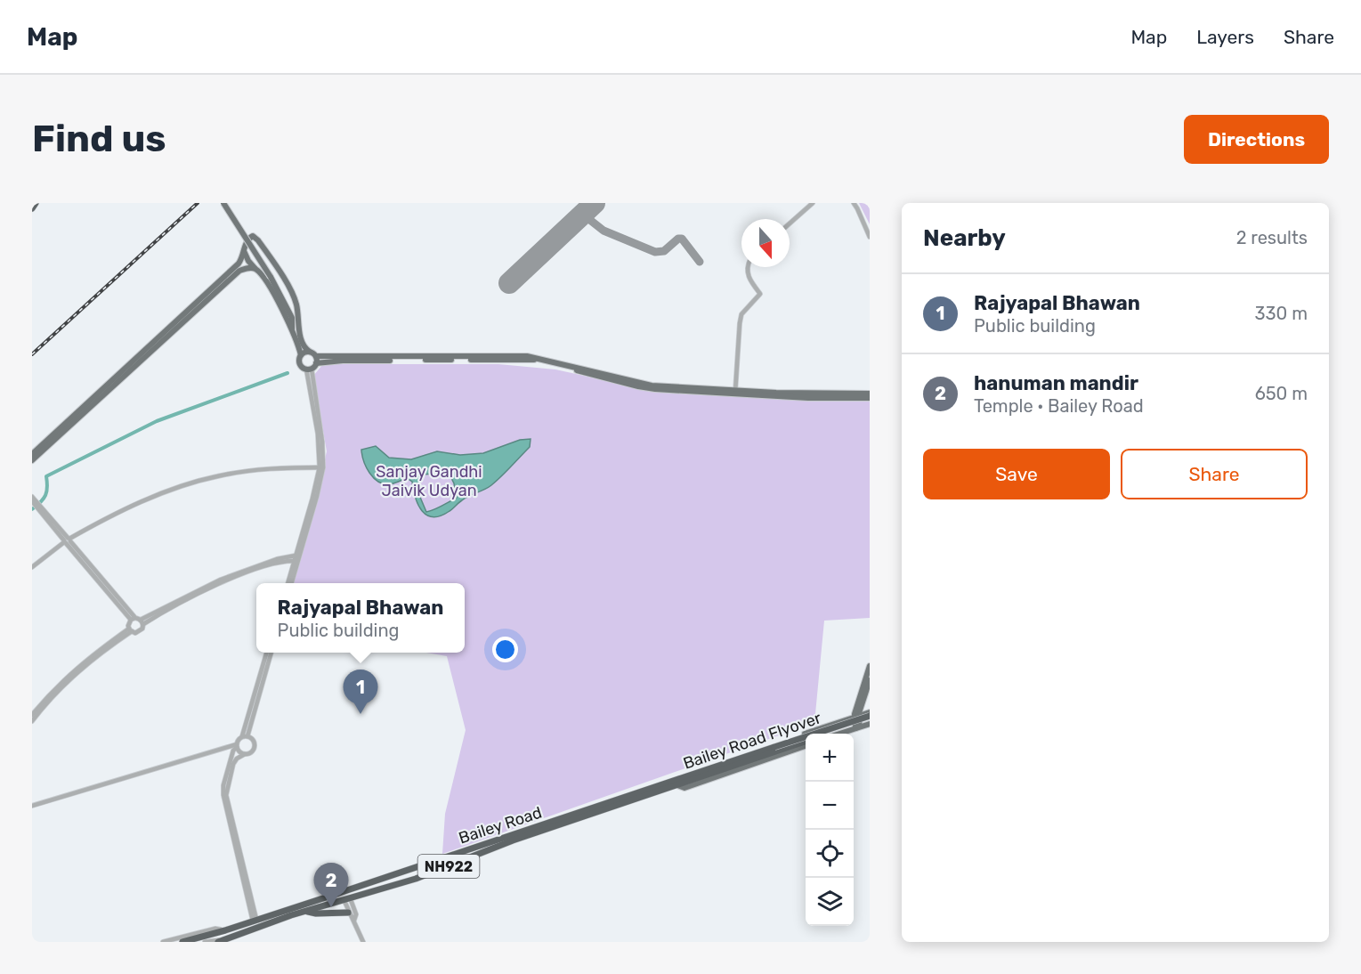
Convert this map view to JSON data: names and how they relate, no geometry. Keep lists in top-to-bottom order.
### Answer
{
  "streets": {
    "highway": ["Bailey Road Flyover", "Bailey Road", "NH922"]
  },
  "crossings": [
    ["Bailey Road Flyover", "Bailey Road"]
  ],
  "parks": ["Sanjay Gandhi Jaivik Udyan"],
  "north": "bottom",
  "page": {
    "header": "Map",
    "nav": ["Map", "Layers", "Share"],
    "buttons": [
      "Directions",
      ["Save", "Share"]
    ],
    "title": "Find us",
    "heading": ["Nearby", "2 results"],
    "list": [
      {
        "mark": "1",
        "name": "Rajyapal Bhawan",
        "note": "Public building",
        "value": "330 m"
      },
      {
        "mark": "2",
        "name": "hanuman mandir",
        "note": "Temple · Bailey Road",
        "value": "650 m"
      }
    ],
    "popup": ["Rajyapal Bhawan", "Public building"],
    "pins": ["1", "2"],
    "map_buttons": ["+", "−"]
  }
}
